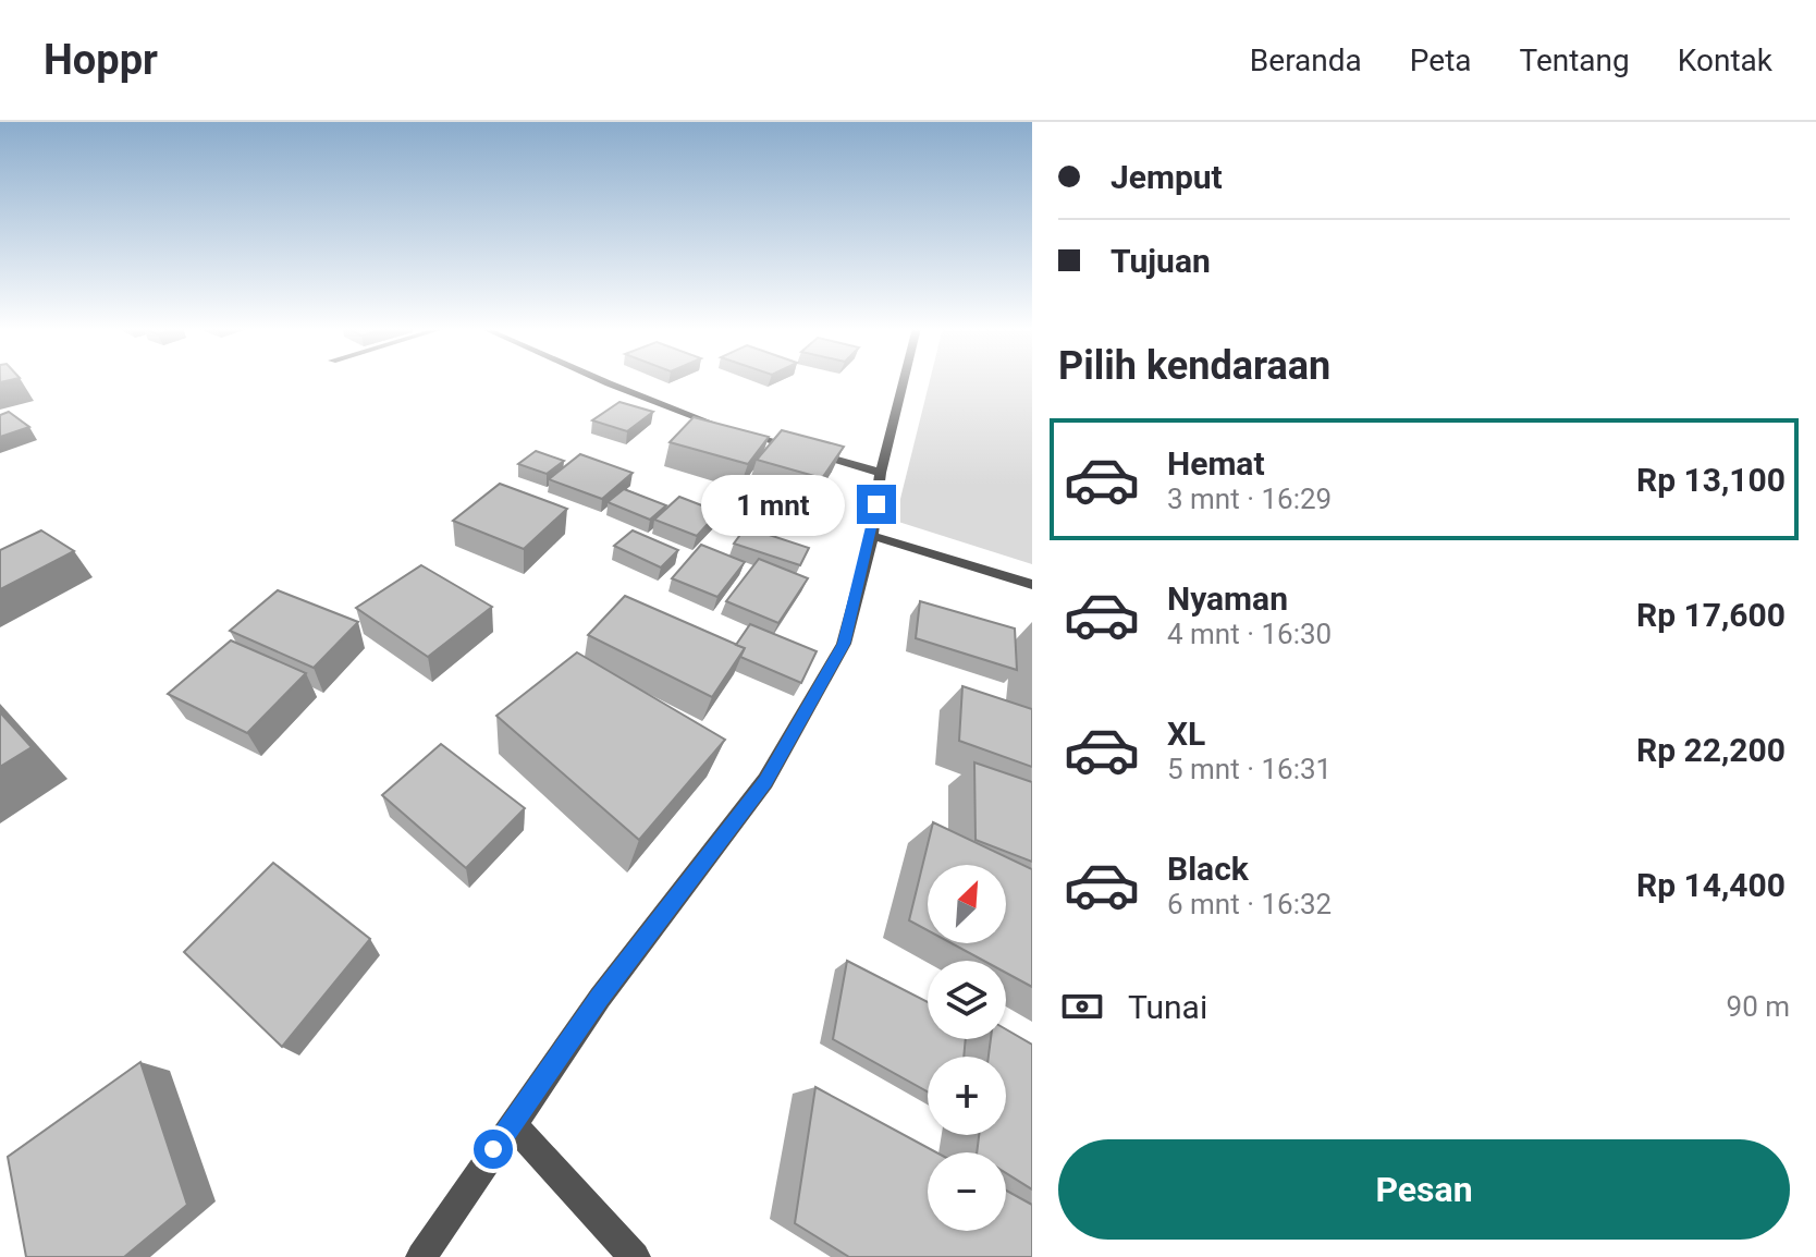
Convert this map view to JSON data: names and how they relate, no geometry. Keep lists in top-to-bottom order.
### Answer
{
  "north": "top right",
  "page": {
    "header": "Hoppr",
    "nav": [
      "Beranda",
      "Peta",
      "Tentang",
      "Kontak"
    ],
    "banner": ["Jemput", "Tujuan"],
    "heading": "Pilih kendaraan",
    "list": [
      {
        "name": "Hemat",
        "note": "3 mnt · 16:29",
        "value": "Rp 13,100"
      },
      {
        "name": "Nyaman",
        "note": "4 mnt · 16:30",
        "value": "Rp 17,600"
      },
      {
        "name": "XL",
        "note": "5 mnt · 16:31",
        "value": "Rp 22,200"
      },
      {
        "name": "Black",
        "note": "6 mnt · 16:32",
        "value": "Rp 14,400"
      }
    ],
    "bubble": "1 mnt",
    "map_buttons": ["+", "−"],
    "pay": ["Tunai", "90 m"],
    "buttons": "Pesan"
  }
}
